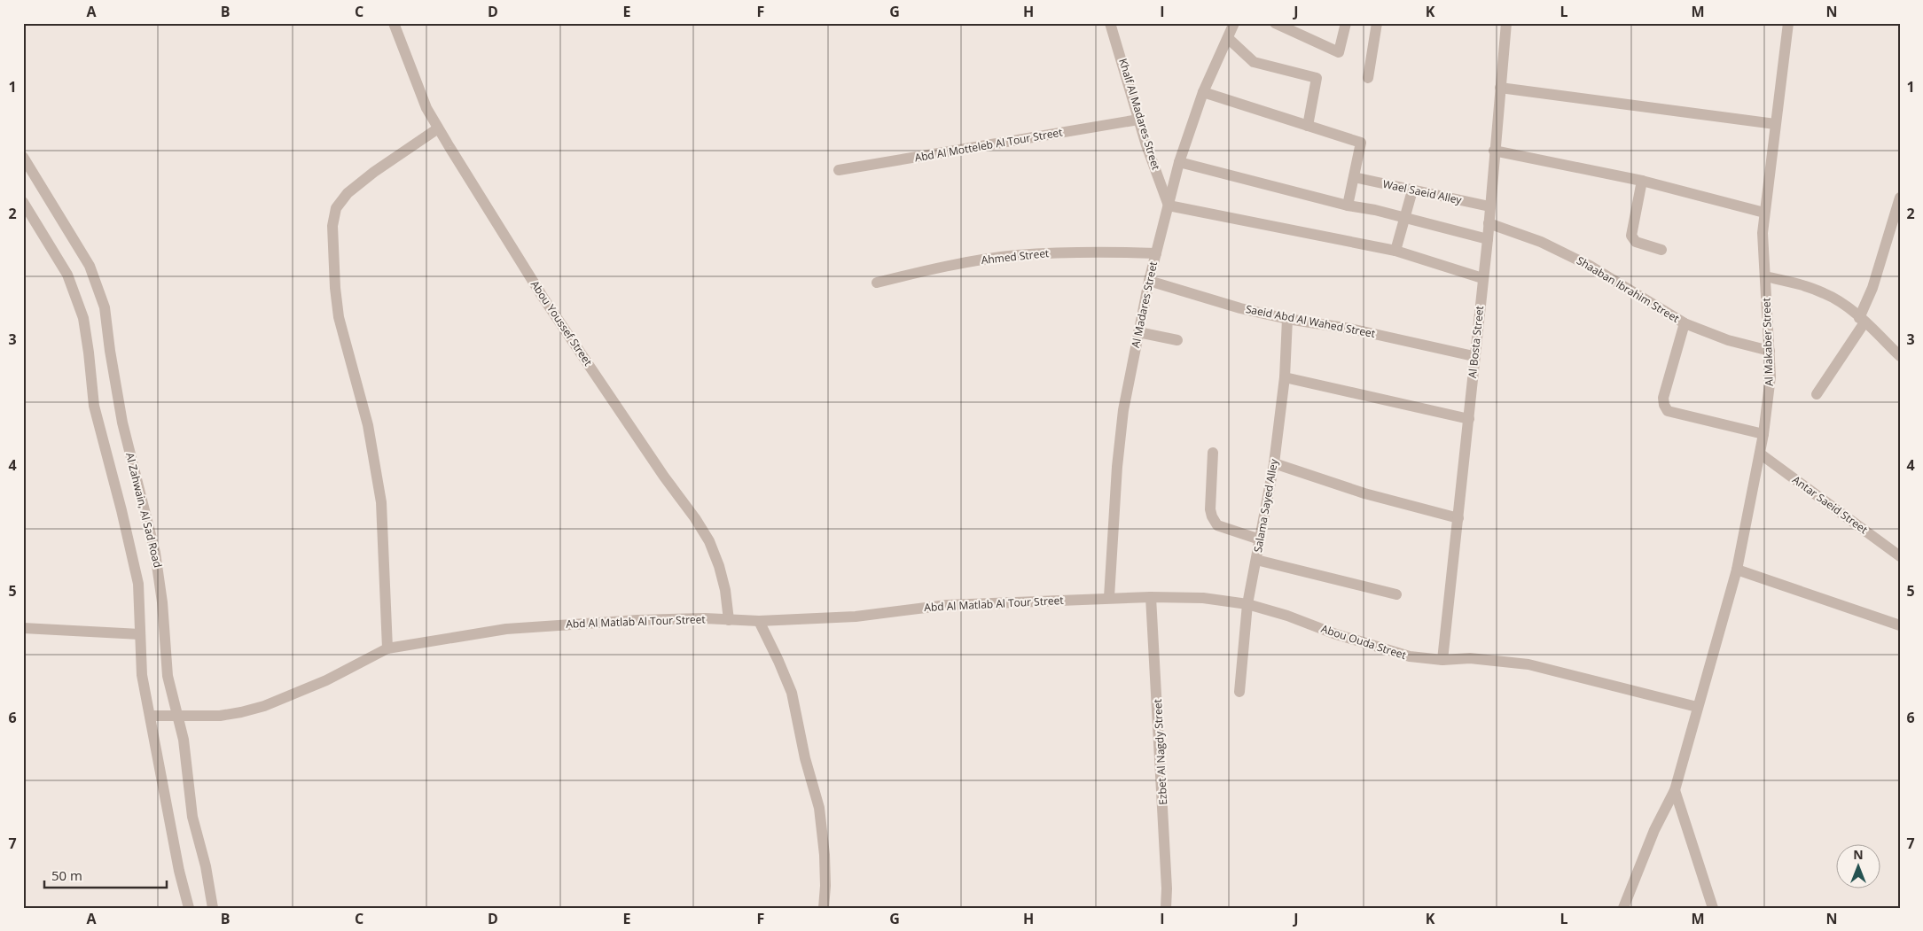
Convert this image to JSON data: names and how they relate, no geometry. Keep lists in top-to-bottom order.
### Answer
{
  "streets": {
    "street": [
      "Khalf Al Madares Street",
      "Abd Al Motteleb Al Tour Street",
      "Wael Saeid Alley",
      "Ahmed Street",
      "Shaaban Ibrahim Street",
      "Al Madares Street",
      "Saeid Abd Al Wahed Street",
      "Abou Youssef Street",
      "Al Bosta Street",
      "Al Makaber Street",
      "Antar Saeid Street",
      "Salama Sayed Alley",
      "Al Zahwain, Al Sad Road",
      "Abd Al Matlab Al Tour Street",
      "Abou Ouda Street",
      "Ezbet Al Nagdy Street"
    ]
  },
  "crossings": [
    ["Khalf Al Madares Street", "Abd Al Motteleb Al Tour Street"],
    ["Khalf Al Madares Street", "Al Madares Street"],
    ["Wael Saeid Alley", "Al Bosta Street"],
    ["Ahmed Street", "Al Madares Street"],
    ["Shaaban Ibrahim Street", "Al Bosta Street"],
    ["Shaaban Ibrahim Street", "Al Makaber Street"],
    ["Al Madares Street", "Saeid Abd Al Wahed Street"],
    ["Al Madares Street", "Abd Al Matlab Al Tour Street"],
    ["Al Madares Street", "Abou Ouda Street"],
    ["Saeid Abd Al Wahed Street", "Al Bosta Street"],
    ["Saeid Abd Al Wahed Street", "Salama Sayed Alley"],
    ["Abou Youssef Street", "Abd Al Matlab Al Tour Street"],
    ["Al Bosta Street", "Abou Ouda Street"],
    ["Al Makaber Street", "Antar Saeid Street"],
    ["Al Makaber Street", "Abou Ouda Street"],
    ["Salama Sayed Alley", "Abou Ouda Street"],
    ["Al Zahwain, Al Sad Road", "Abd Al Matlab Al Tour Street"],
    ["Abd Al Matlab Al Tour Street", "Abou Ouda Street"],
    ["Abou Ouda Street", "Ezbet Al Nagdy Street"]
  ],
  "scale_bar": "50 m",
  "north": "top",
  "grid": {
    "columns": [
      "A",
      "B",
      "C",
      "D",
      "E",
      "F",
      "G",
      "H",
      "I",
      "J",
      "K",
      "L",
      "M",
      "N"
    ],
    "rows": [
      "1",
      "2",
      "3",
      "4",
      "5",
      "6",
      "7"
    ]
  }
}
